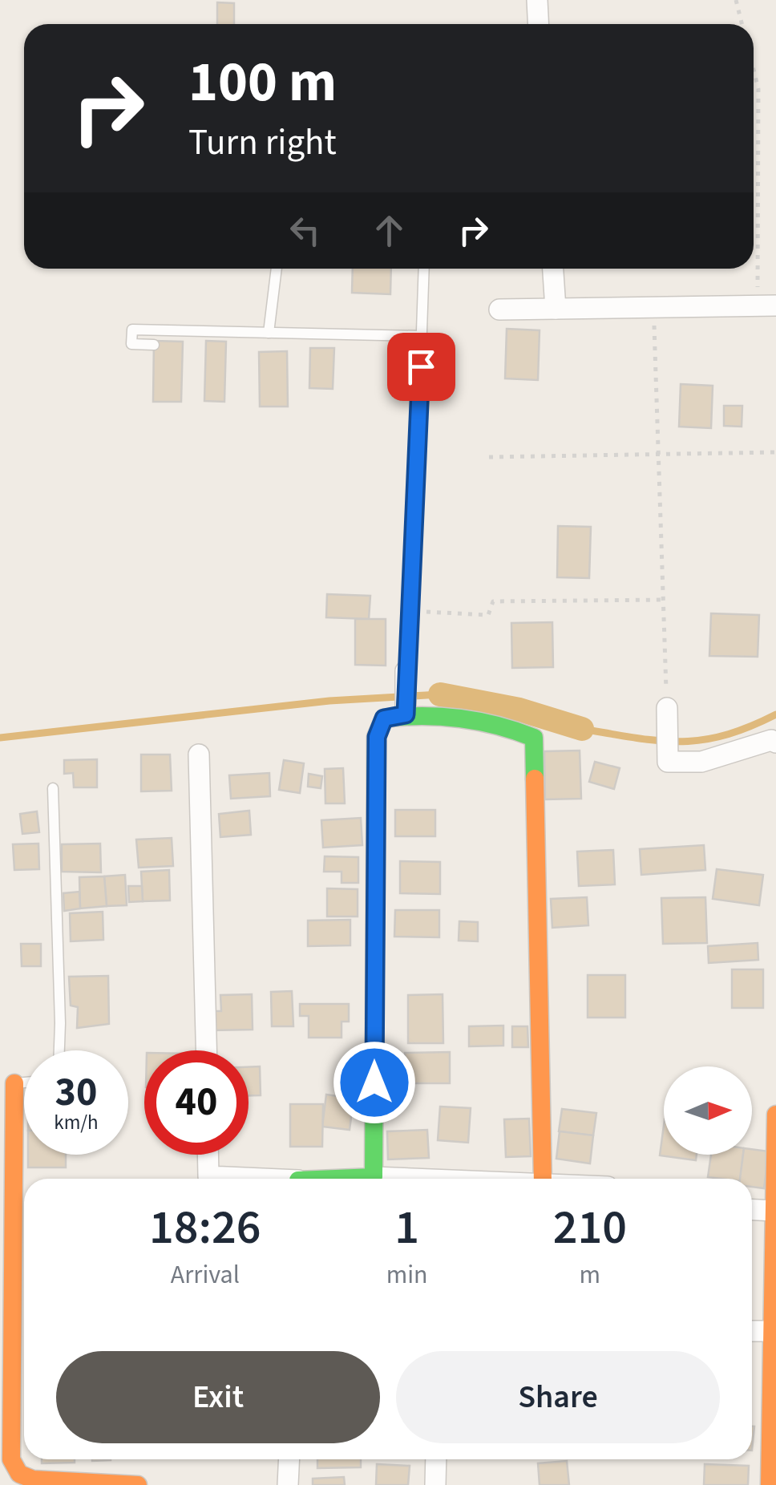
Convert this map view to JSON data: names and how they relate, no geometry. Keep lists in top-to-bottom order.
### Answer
{
  "north": "right",
  "page": {
    "turn": ["100 m", "Turn right"],
    "speed": "30 km/h",
    "limit": "40",
    "eta": [
      "18:26",
      "Arrival",
      "1",
      "min",
      "210",
      "m"
    ],
    "buttons": ["Exit", "Share"]
  }
}
